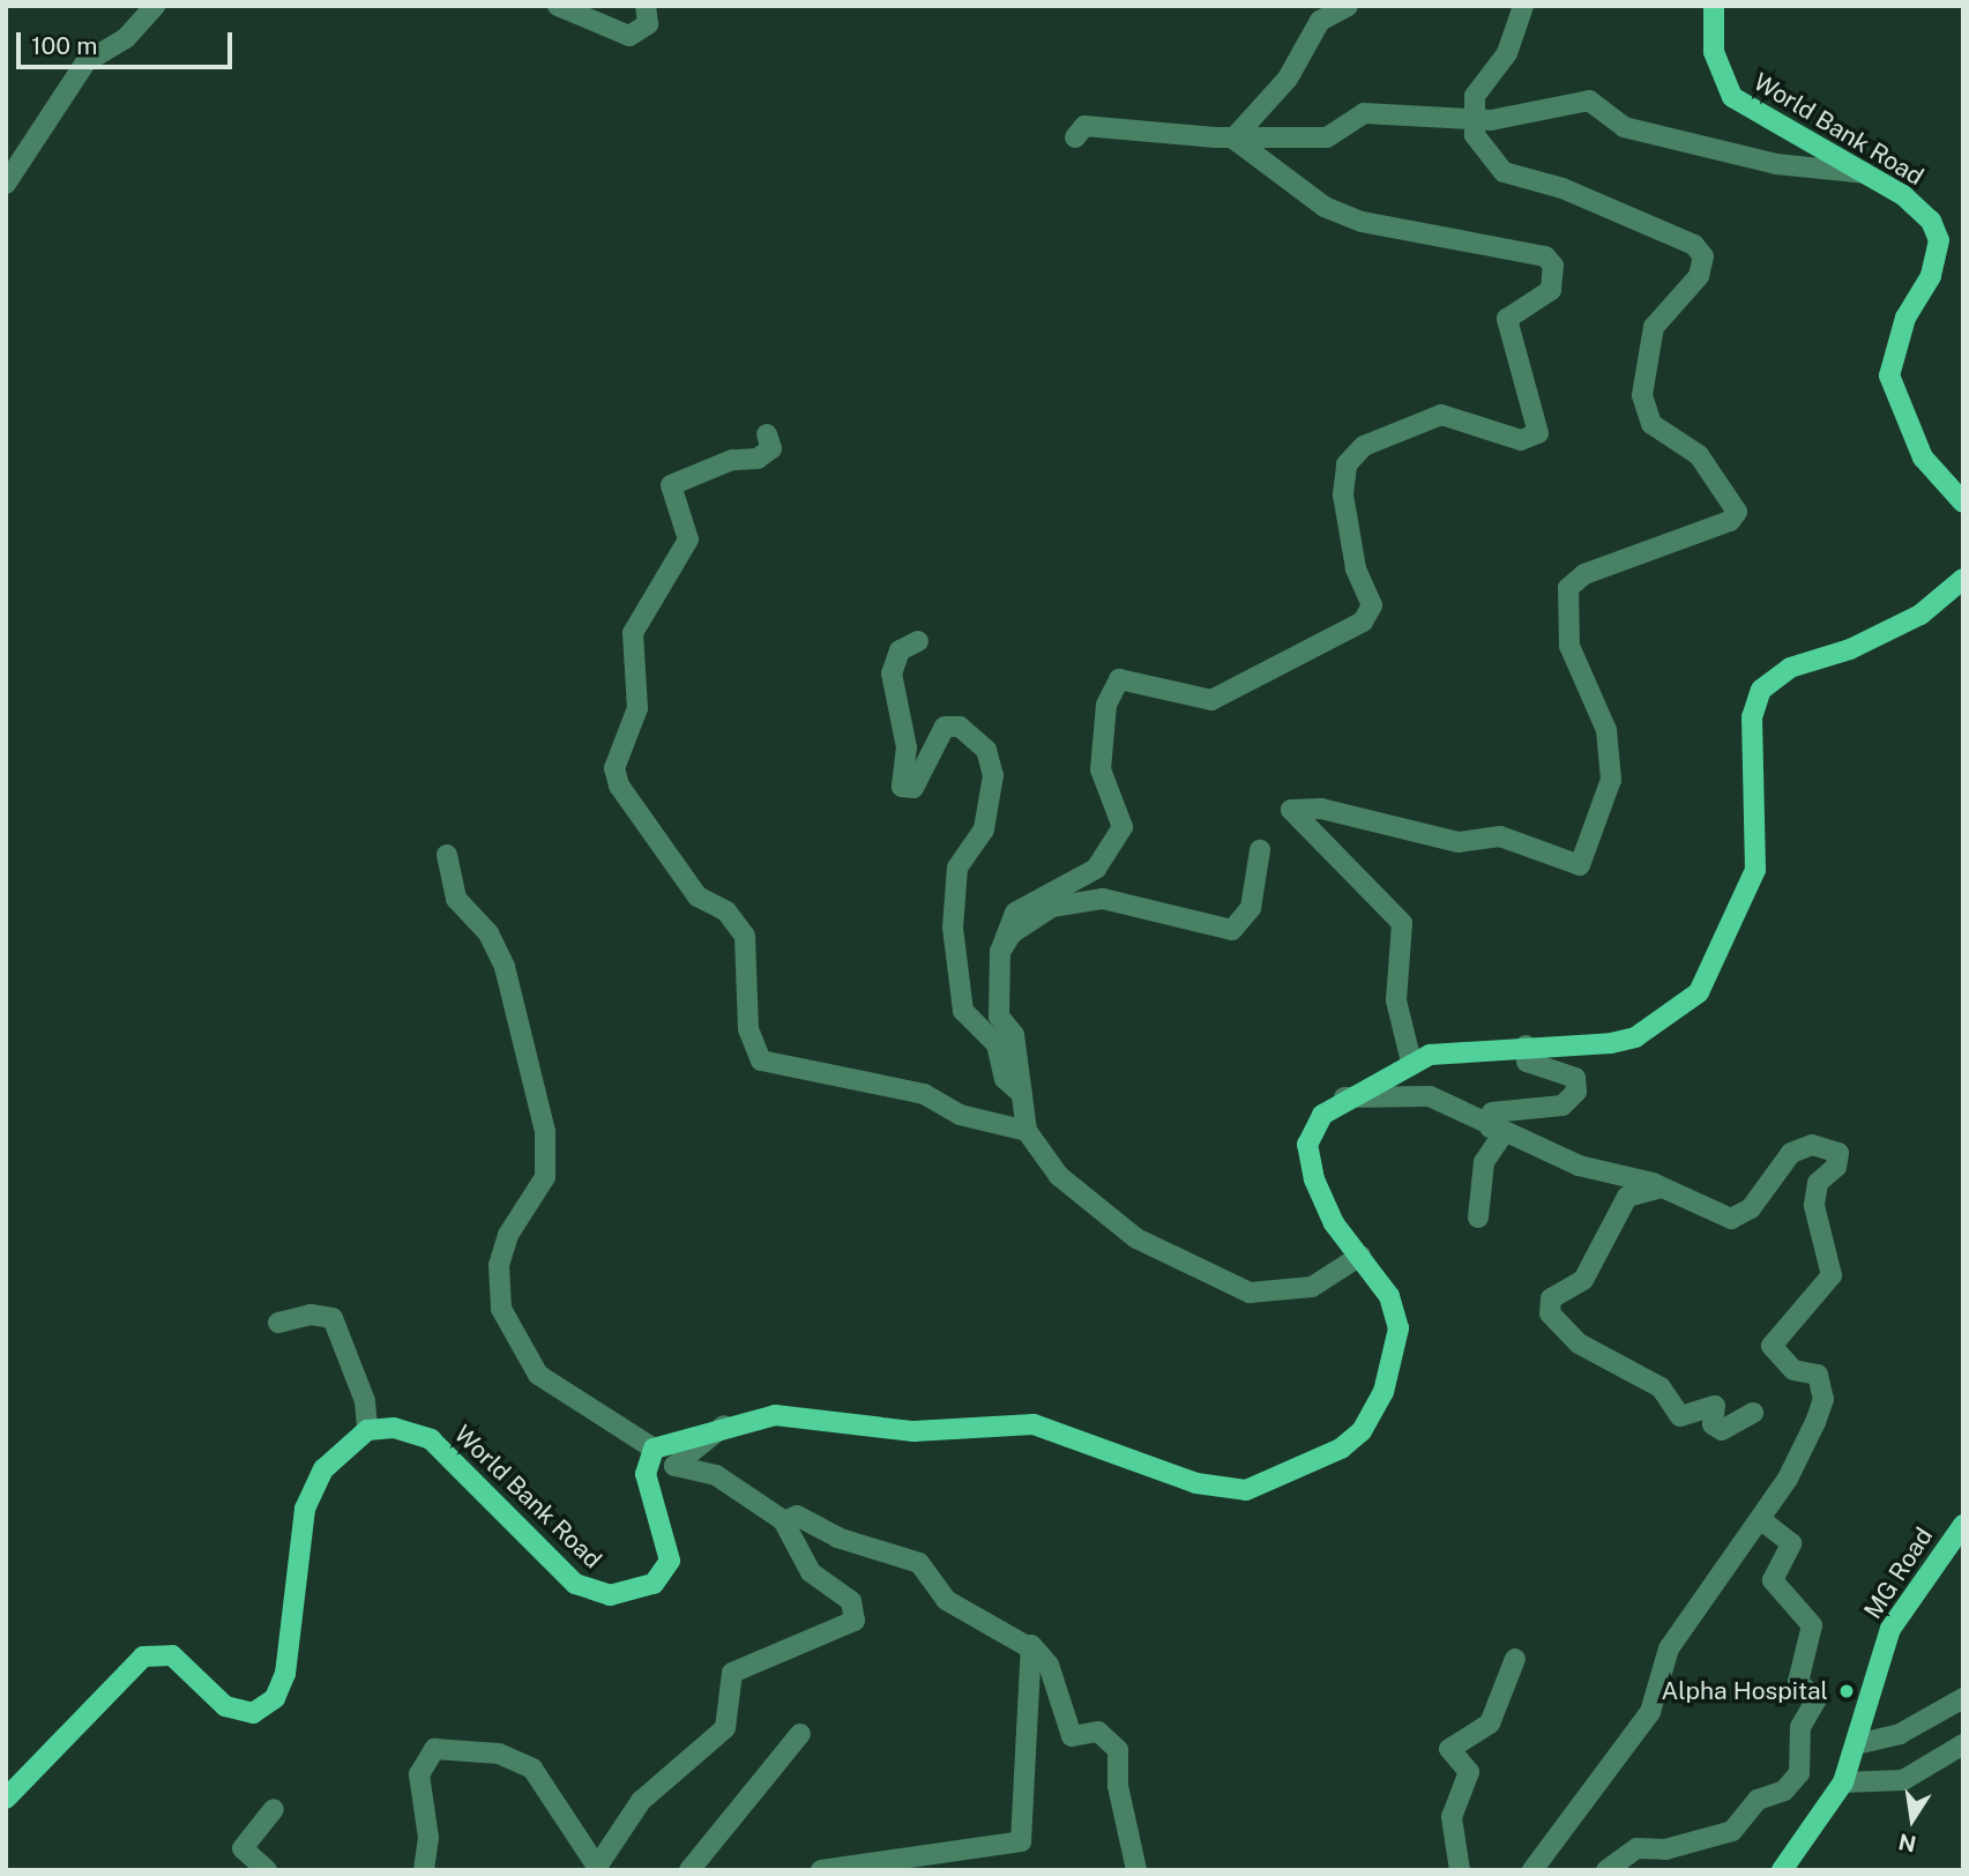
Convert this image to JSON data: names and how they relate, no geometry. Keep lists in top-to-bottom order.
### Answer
{
  "streets": {
    "main road": ["World Bank Road", "MG Road"]
  },
  "places": ["Alpha Hospital"],
  "scale_bar": "100 m",
  "north": "bottom"
}
